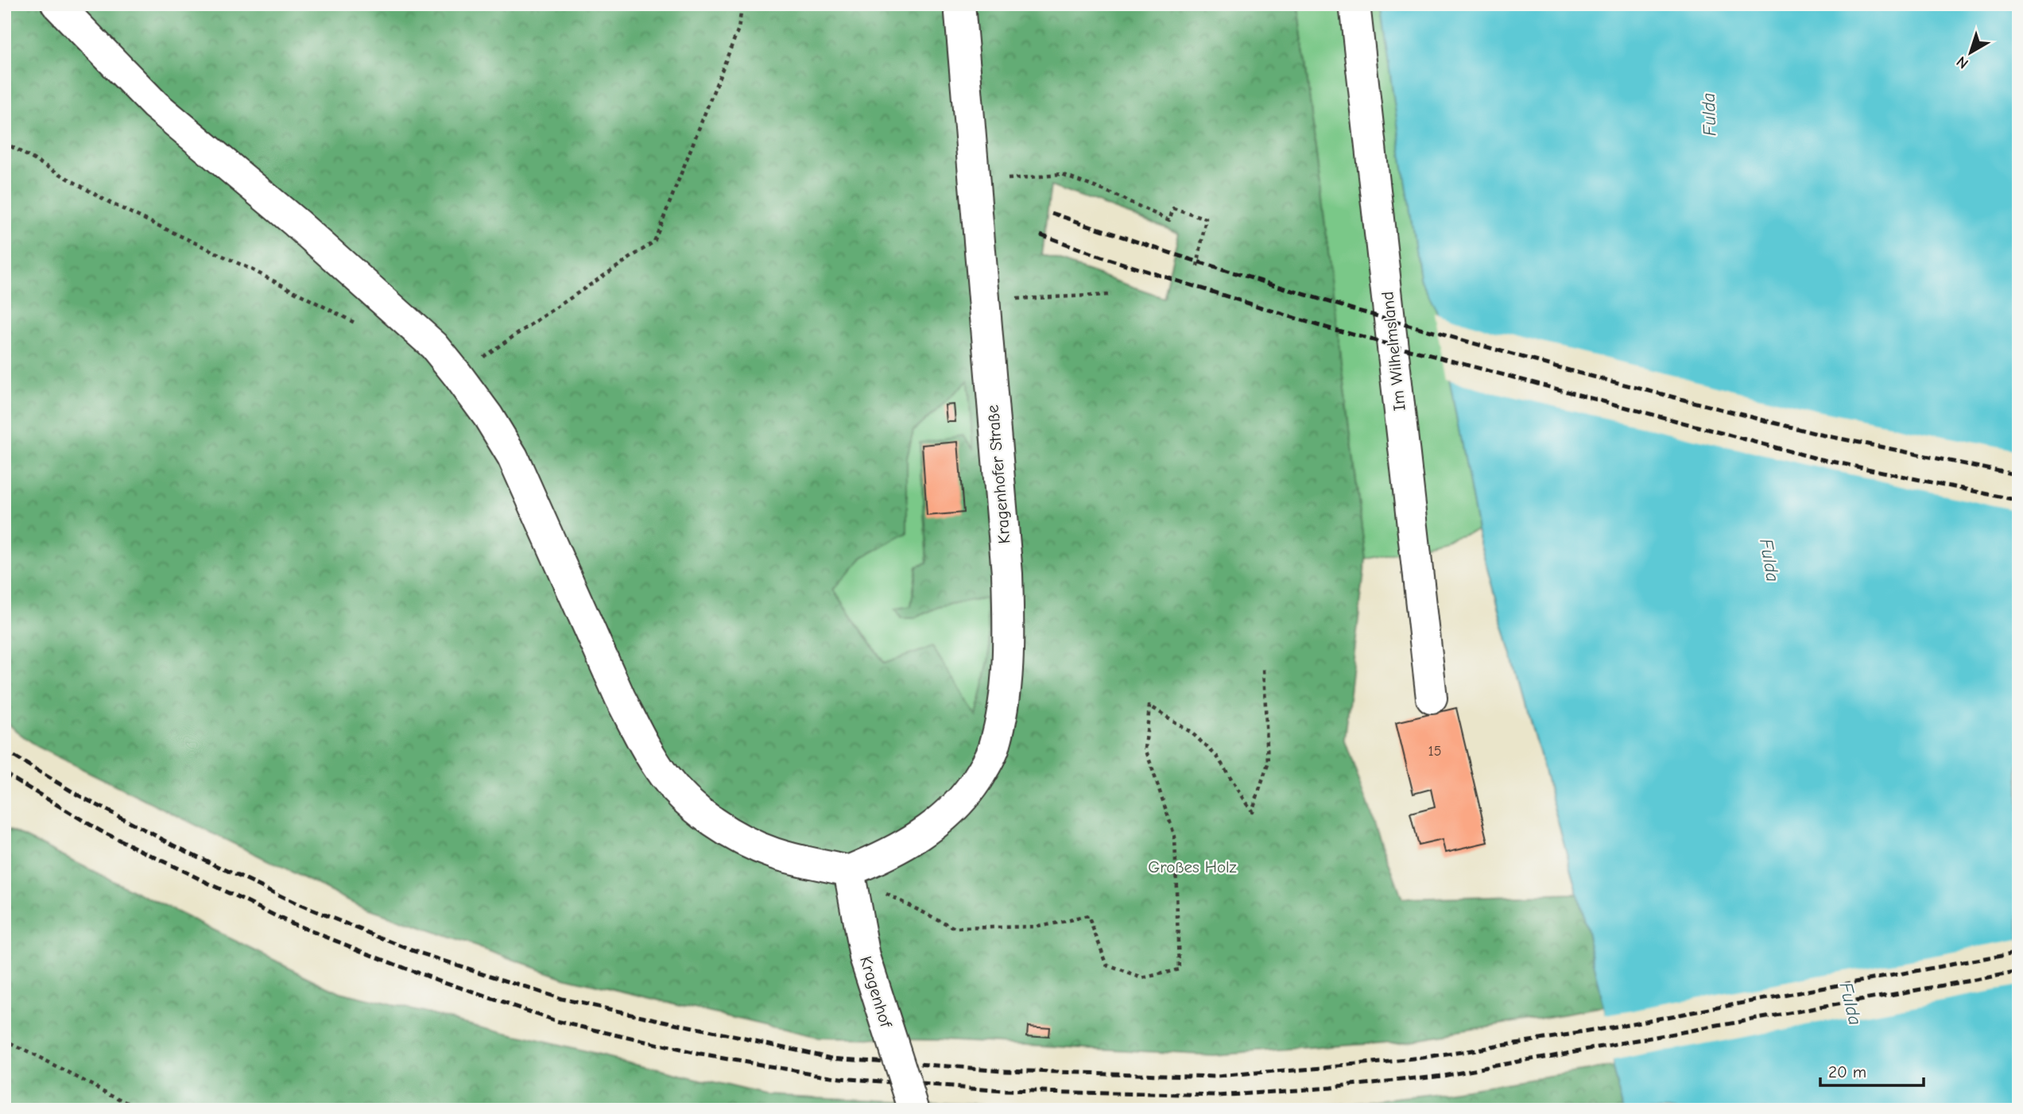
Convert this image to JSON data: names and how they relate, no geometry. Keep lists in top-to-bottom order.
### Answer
{
  "streets": {
    "street": ["Im Wilhelmsland", "Kragenhofer Straße", "Kragenhof"]
  },
  "crossings": [
    ["Kragenhofer Straße", "Kragenhof"]
  ],
  "water": ["Fulda"],
  "parks": ["Großes Holz"],
  "house_numbers": ["15"],
  "scale_bar": "20 m",
  "north": "bottom left"
}
